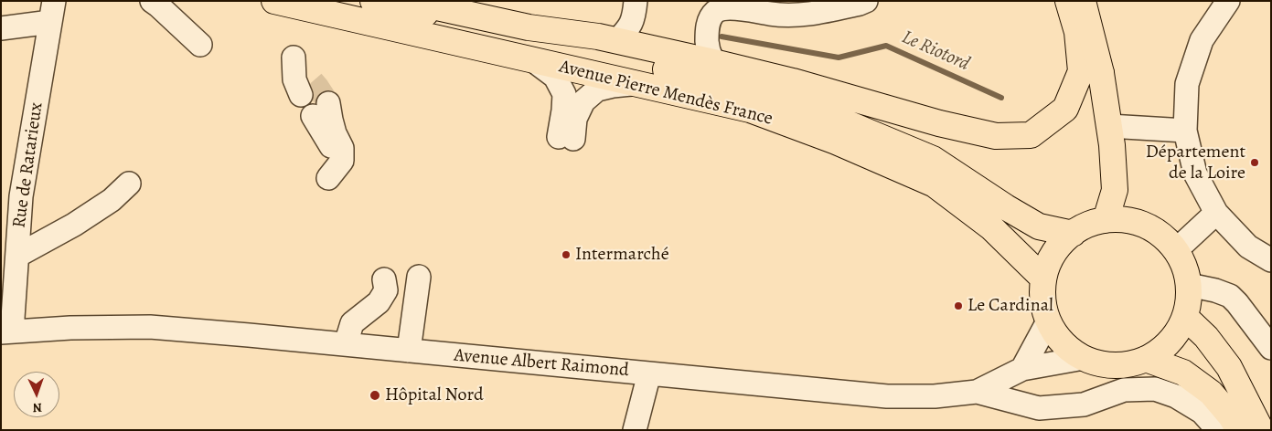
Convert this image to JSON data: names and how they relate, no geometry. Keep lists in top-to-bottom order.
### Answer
{
  "streets": {
    "main road": ["Avenue Pierre Mendès France"],
    "street": ["Rue de Ratarieux", "Avenue Albert Raimond"]
  },
  "crossings": [
    ["Avenue Pierre Mendès France", "Avenue Albert Raimond"],
    ["Rue de Ratarieux", "Avenue Albert Raimond"]
  ],
  "water": ["Le Riotord"],
  "places": [
    "Département de la Loire",
    "Intermarché",
    "Le Cardinal",
    "Hôpital Nord"
  ],
  "north": "bottom"
}
